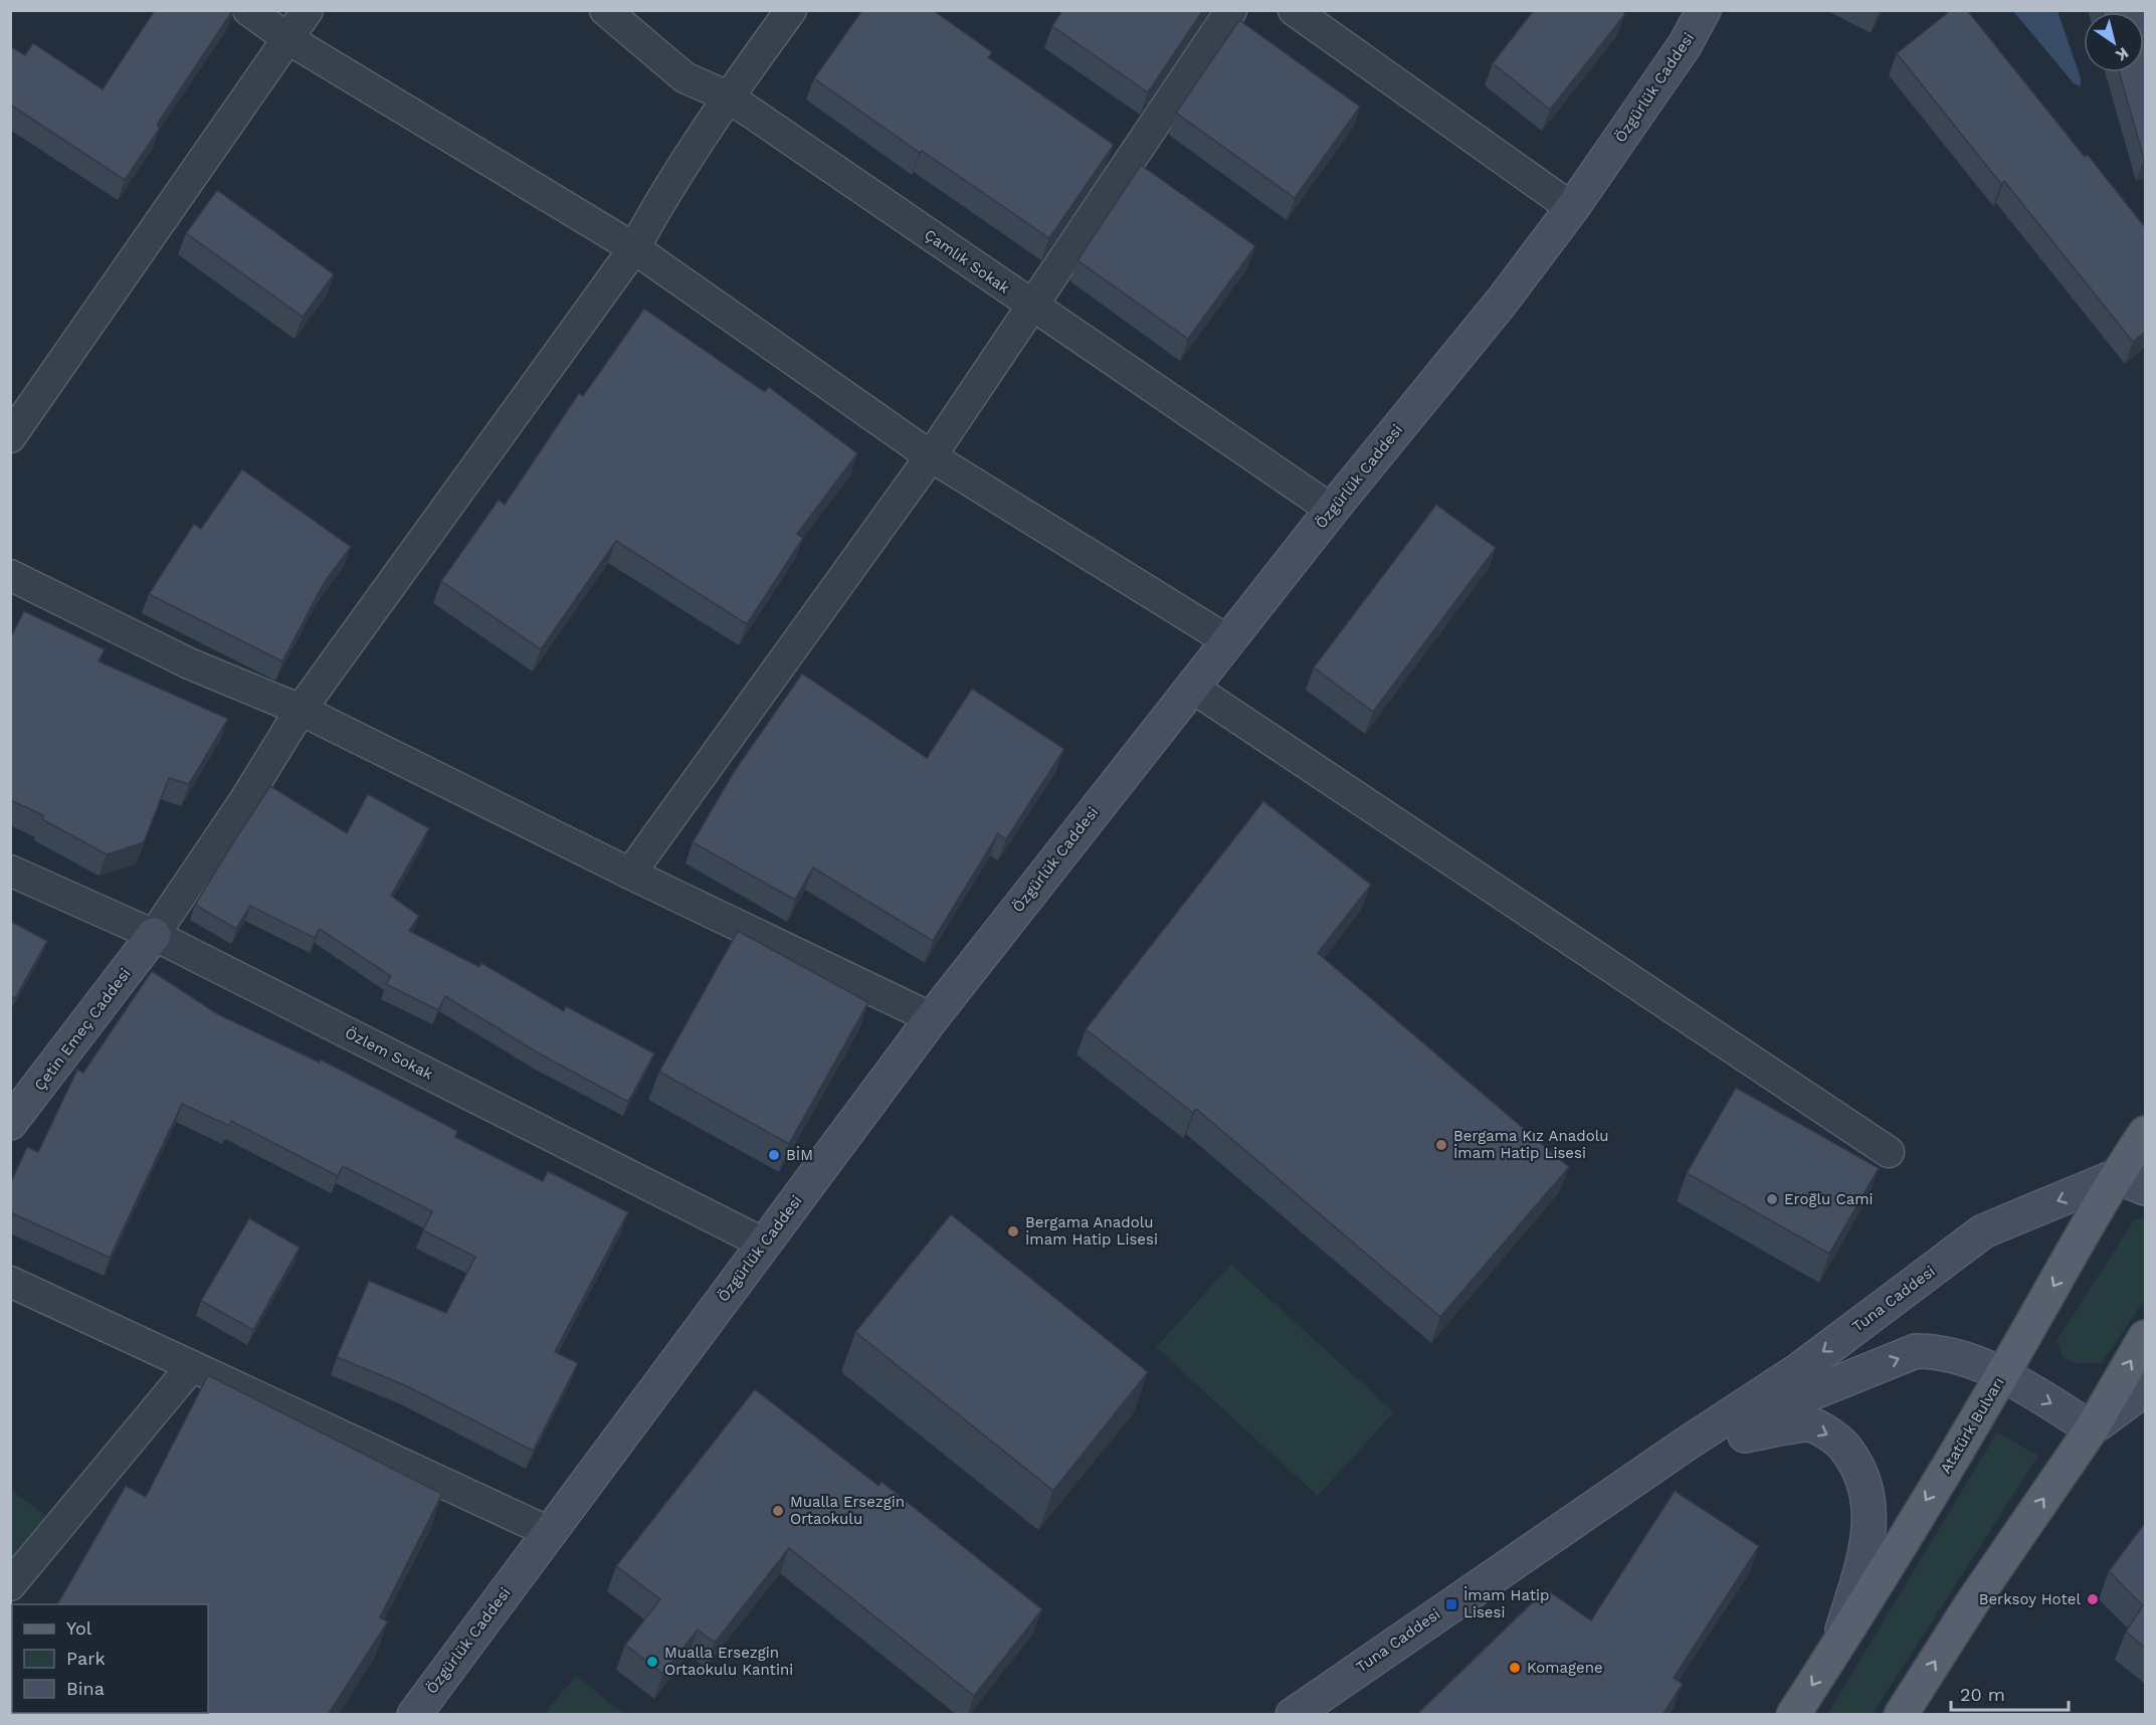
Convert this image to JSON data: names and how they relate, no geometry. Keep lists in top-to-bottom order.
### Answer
{
  "streets": {
    "main road": [
      "Özgürlük Caddesi",
      "Çetin Emeç Caddesi",
      "Tuna Caddesi",
      "Atatürk Bulvarı"
    ],
    "street": ["Çamlık Sokak", "Özlem Sokak"]
  },
  "crossings": [
    ["Özgürlük Caddesi", "Çamlık Sokak"],
    ["Özgürlük Caddesi", "Özlem Sokak"],
    ["Çetin Emeç Caddesi", "Özlem Sokak"],
    ["Tuna Caddesi", "Atatürk Bulvarı"]
  ],
  "places": {
    "other": [
      "Bergama Kız Anadolu İmam Hatip Lisesi",
      "BİM",
      "Eroğlu Cami",
      "Bergama Anadolu İmam Hatip Lisesi",
      "Mualla Ersezgin Ortaokulu",
      "Berksoy Hotel",
      "Mualla Ersezgin Ortaokulu Kantini",
      "Komagene"
    ],
    "transit": ["İmam Hatip Lisesi"]
  },
  "legend": ["Yol", "Park", "Bina"],
  "scale_bar": "20 m",
  "north": "bottom right"
}
